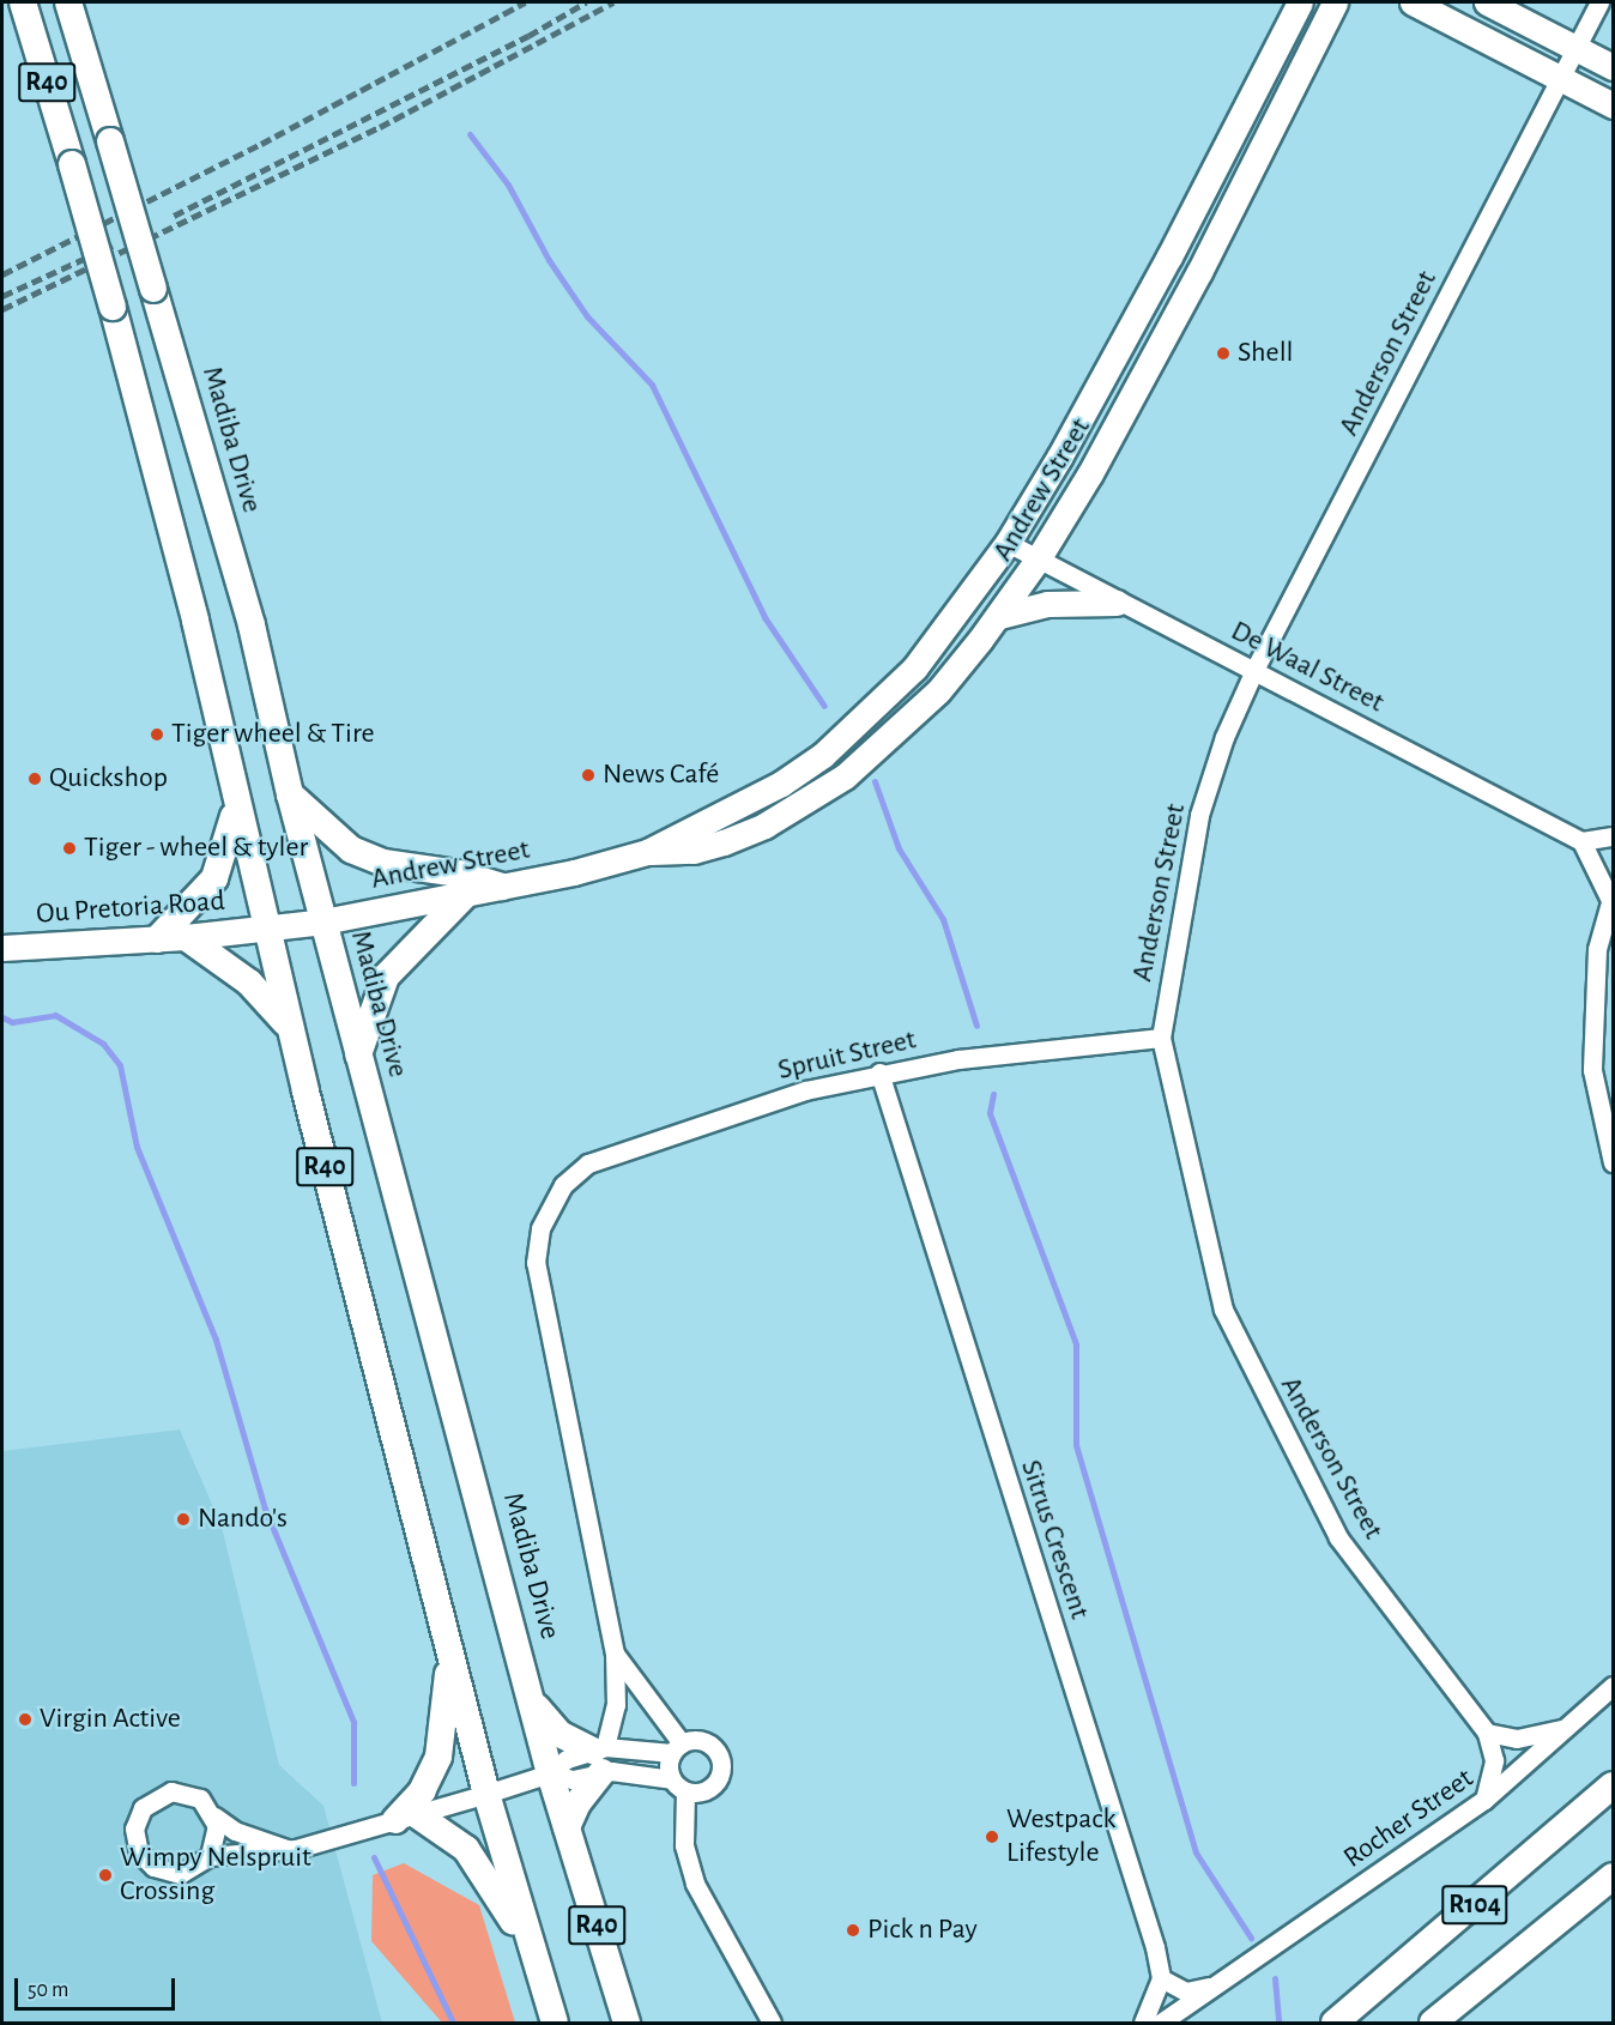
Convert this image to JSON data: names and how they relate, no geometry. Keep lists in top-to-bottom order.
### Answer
{
  "streets": {
    "main road": [
      "R40",
      "Madiba Drive",
      "Andrew Street",
      "Ou Pretoria Road",
      "R104"
    ],
    "street": [
      "Anderson Street",
      "De Waal Street",
      "Spruit Street",
      "Sitrus Crescent",
      "Rocher Street"
    ]
  },
  "crossings": [
    ["R40", "Andrew Street"],
    ["R40", "Ou Pretoria Road"],
    ["Anderson Street", "De Waal Street"],
    ["Anderson Street", "Spruit Street"],
    ["Anderson Street", "Rocher Street"],
    ["Madiba Drive", "Andrew Street"],
    ["Andrew Street", "De Waal Street"],
    ["Andrew Street", "Ou Pretoria Road"],
    ["Spruit Street", "Sitrus Crescent"],
    ["Sitrus Crescent", "Rocher Street"]
  ],
  "places": [
    "Shell",
    "Tiger wheel & Tire",
    "News Café",
    "Quickshop",
    "Tiger - wheel & tyler",
    "Nando's",
    "Virgin Active",
    "Westpack Lifestyle",
    "Wimpy Nelspruit Crossing",
    "Pick n Pay"
  ],
  "scale_bar": "50 m"
}
